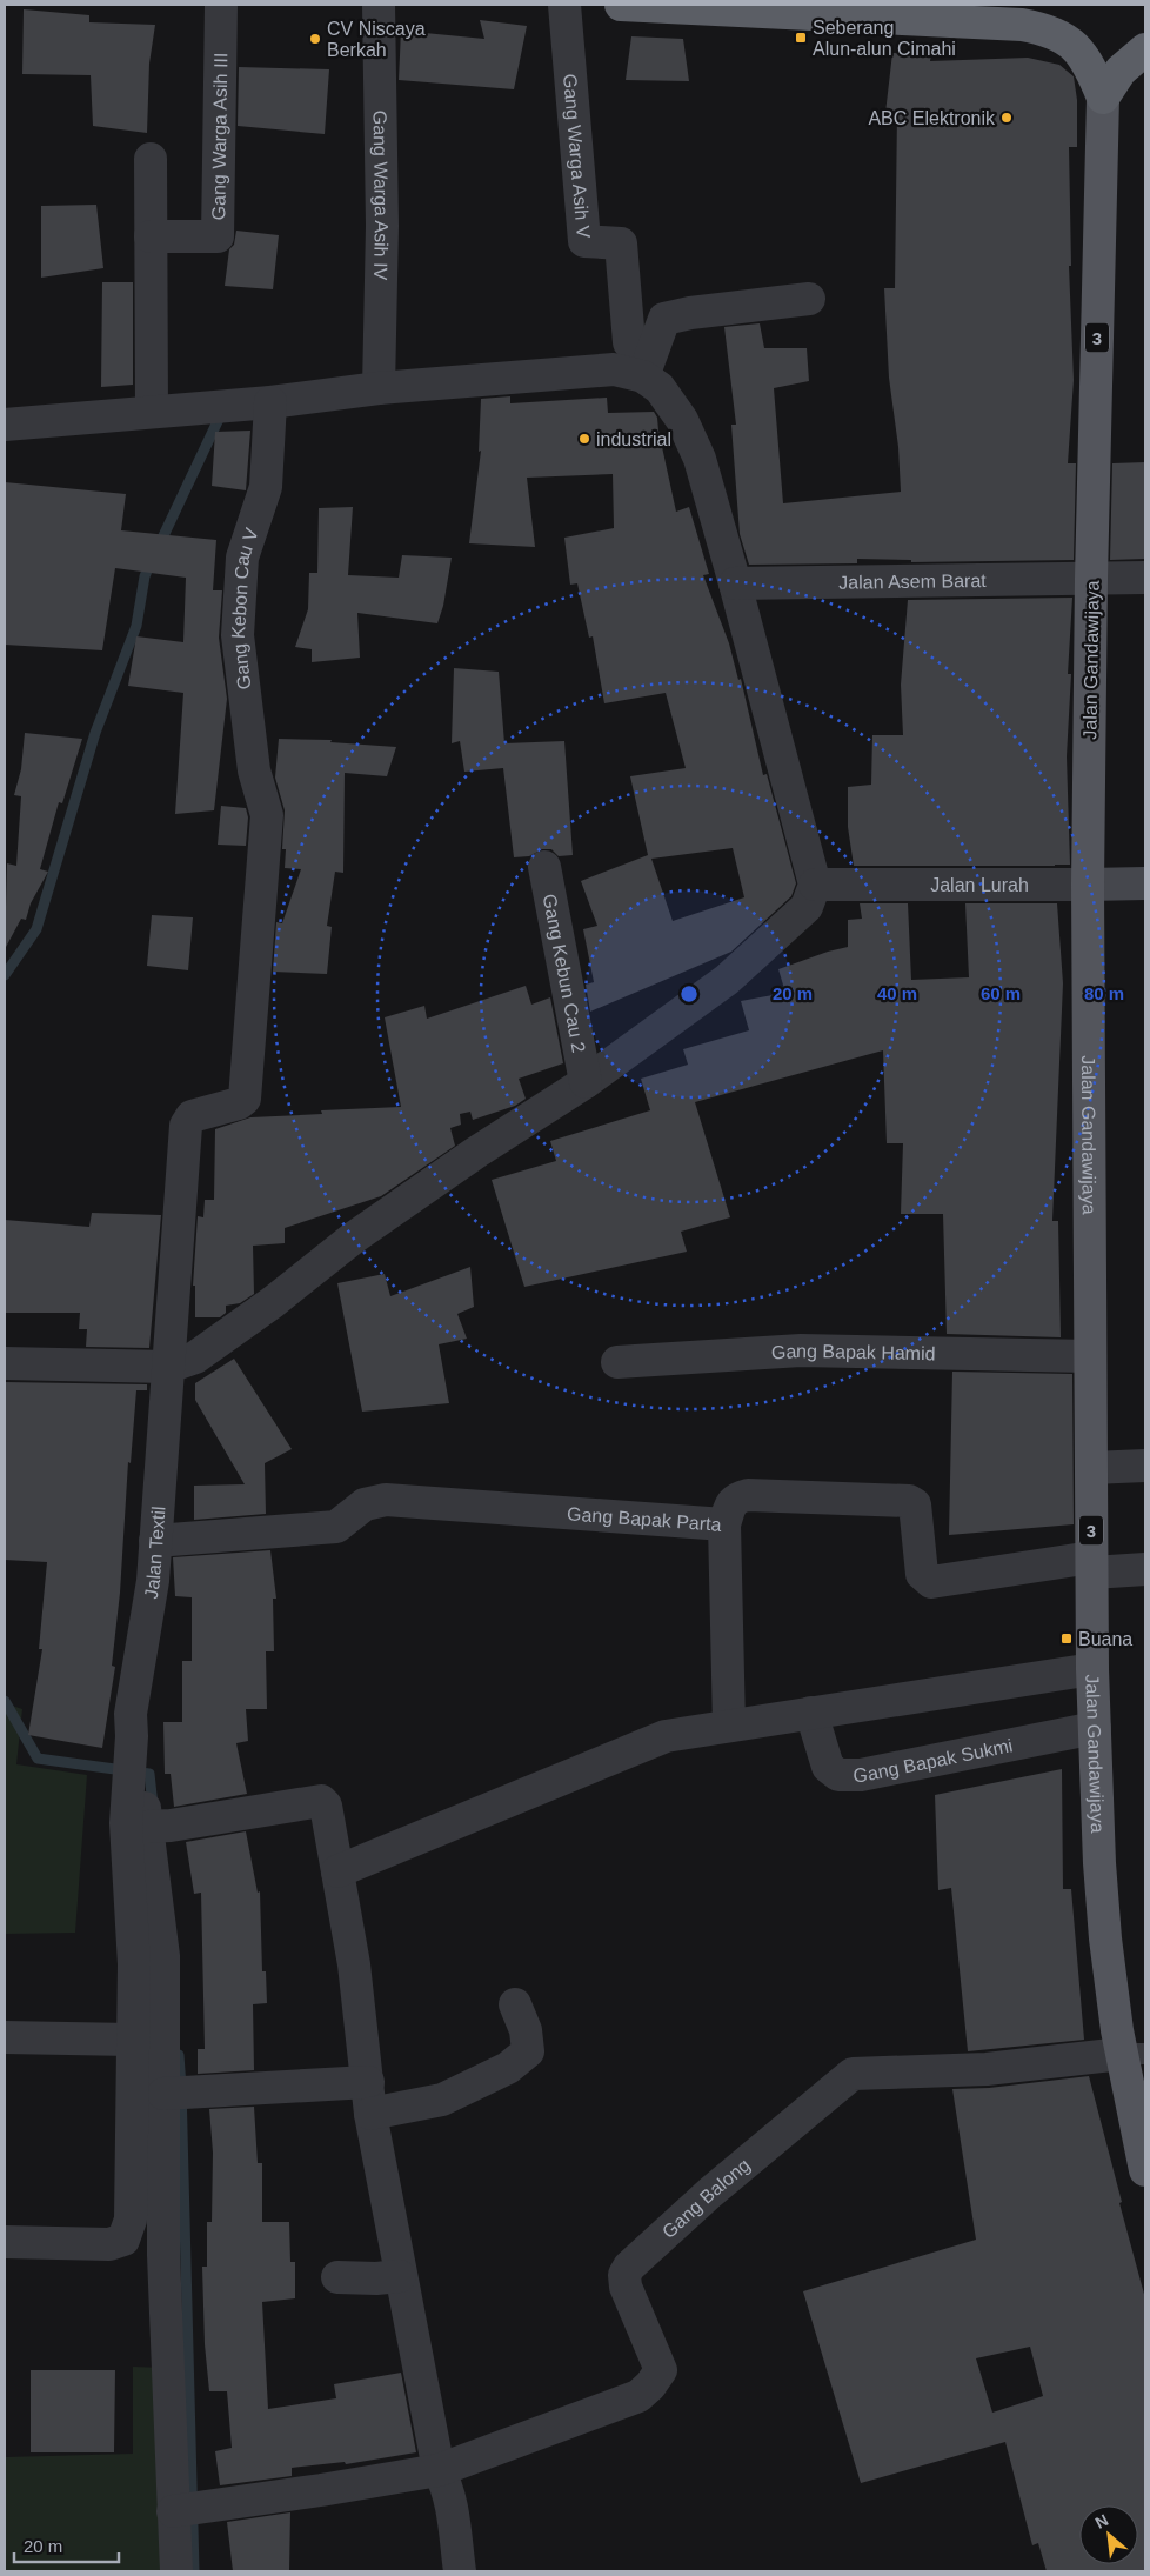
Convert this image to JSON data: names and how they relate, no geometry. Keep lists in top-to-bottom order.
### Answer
{
  "streets": {
    "main road": ["3", "Jalan Gandawijaya", "Jalan Lurah"],
    "street": [
      "Gang Warga Asih III",
      "Gang Warga Asih V",
      "Gang Warga Asih IV",
      "Jalan Asem Barat",
      "Gang Kebon Cau V",
      "Gang Kebun Cau 2",
      "Gang Bapak Hamid",
      "Gang Bapak Parta",
      "Jalan Textil",
      "Gang Bapak Sukmi",
      "Gang Balong"
    ]
  },
  "crossings": [
    ["Jalan Asem Barat", "Jalan Gandawijaya"],
    ["Gang Kebon Cau V", "Jalan Textil"],
    ["Jalan Gandawijaya", "Jalan Lurah"],
    ["Jalan Gandawijaya", "Gang Bapak Hamid"],
    ["Jalan Gandawijaya", "Gang Bapak Parta"],
    ["Jalan Gandawijaya", "Gang Bapak Sukmi"],
    ["Jalan Gandawijaya", "Gang Balong"],
    ["Gang Bapak Parta", "Jalan Textil"]
  ],
  "places": {
    "transit": ["Seberang Alun-alun Cimahi", "Buana"],
    "other": ["CV Niscaya Berkah", "ABC Elektronik", "industrial"]
  },
  "scale_bar": "20 m",
  "north": "top left",
  "rings": [
    "20 m",
    "40 m",
    "60 m",
    "80 m"
  ]
}
